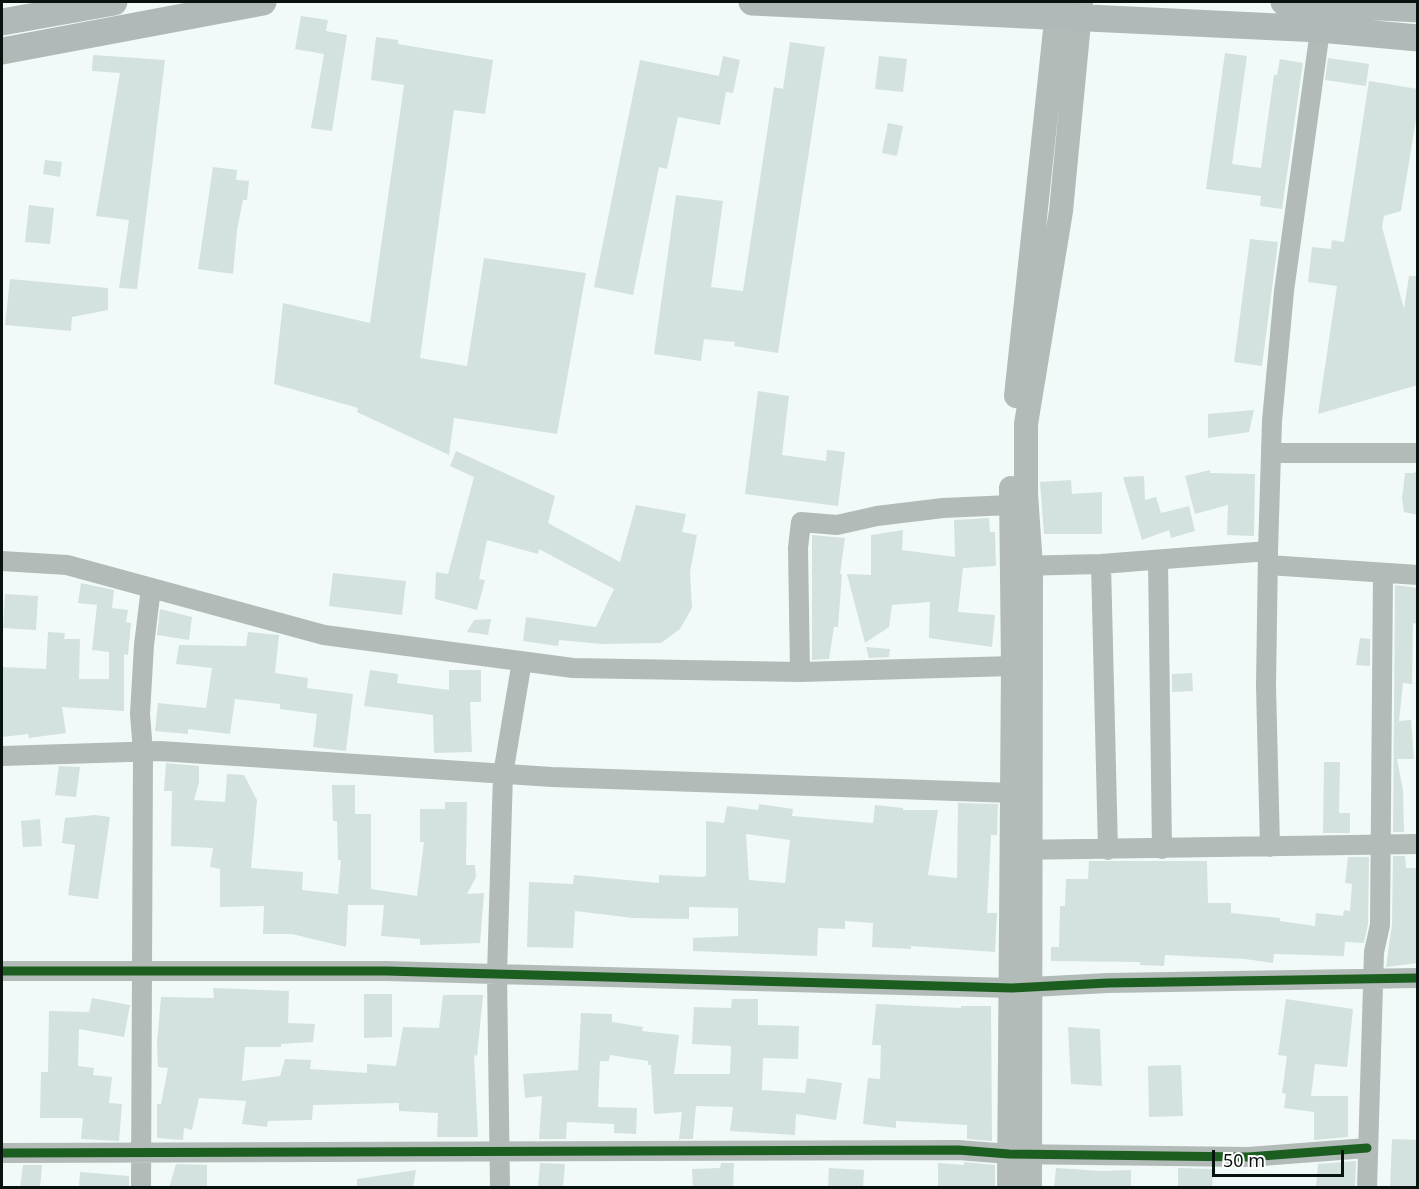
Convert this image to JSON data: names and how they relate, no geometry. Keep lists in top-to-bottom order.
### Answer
{
  "scale_bar": "50 m"
}
